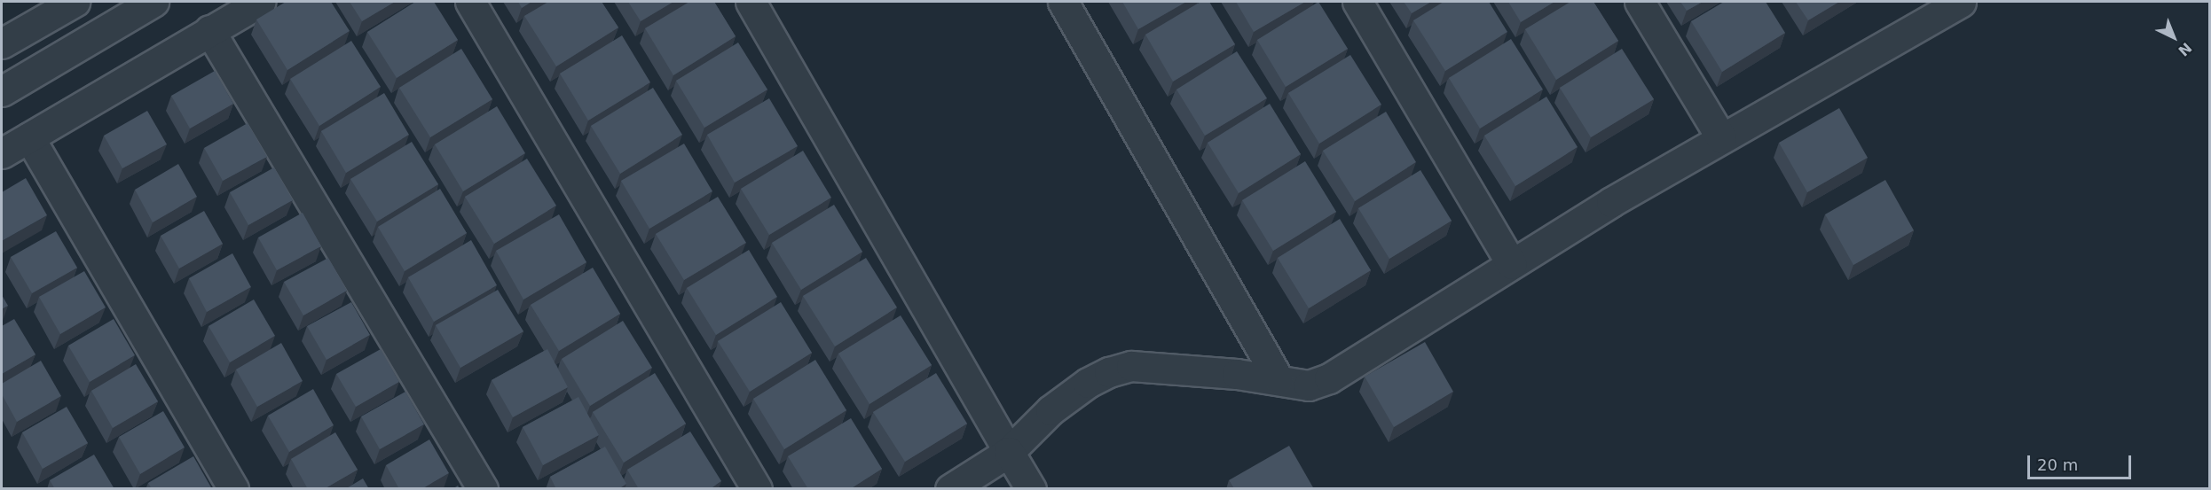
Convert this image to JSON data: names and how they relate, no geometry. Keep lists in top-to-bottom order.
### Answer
{
  "scale_bar": "20 m",
  "north": "bottom right"
}
